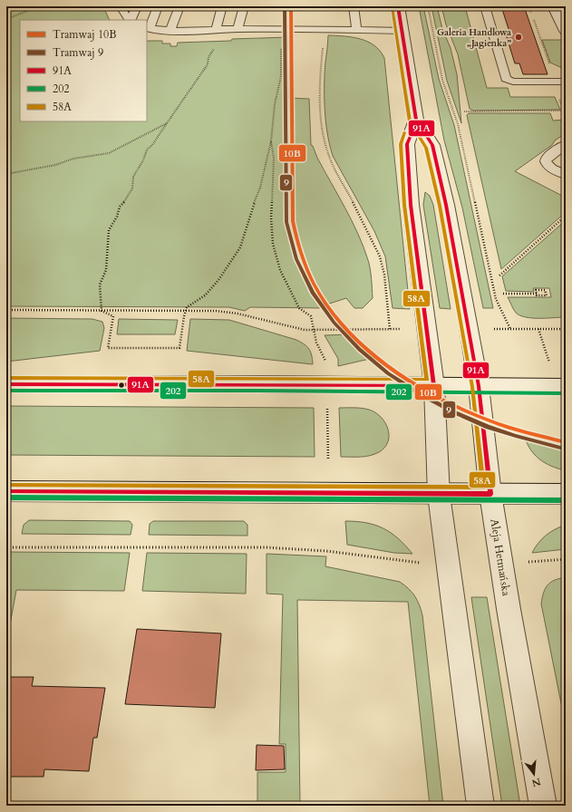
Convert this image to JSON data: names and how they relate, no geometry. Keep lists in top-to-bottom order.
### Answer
{
  "streets": {
    "street": ["Aleja Hetmańska"]
  },
  "places": ["Galeria Handlowa „Jagienka”"],
  "lines": [
    "tram line 10B",
    "tram line 9",
    "transit line 91A",
    "transit line 58A",
    "transit line 202"
  ],
  "legend": [
    "Tramwaj 10B",
    "Tramwaj 9",
    "91A",
    "202",
    "58A"
  ],
  "north": "bottom"
}
